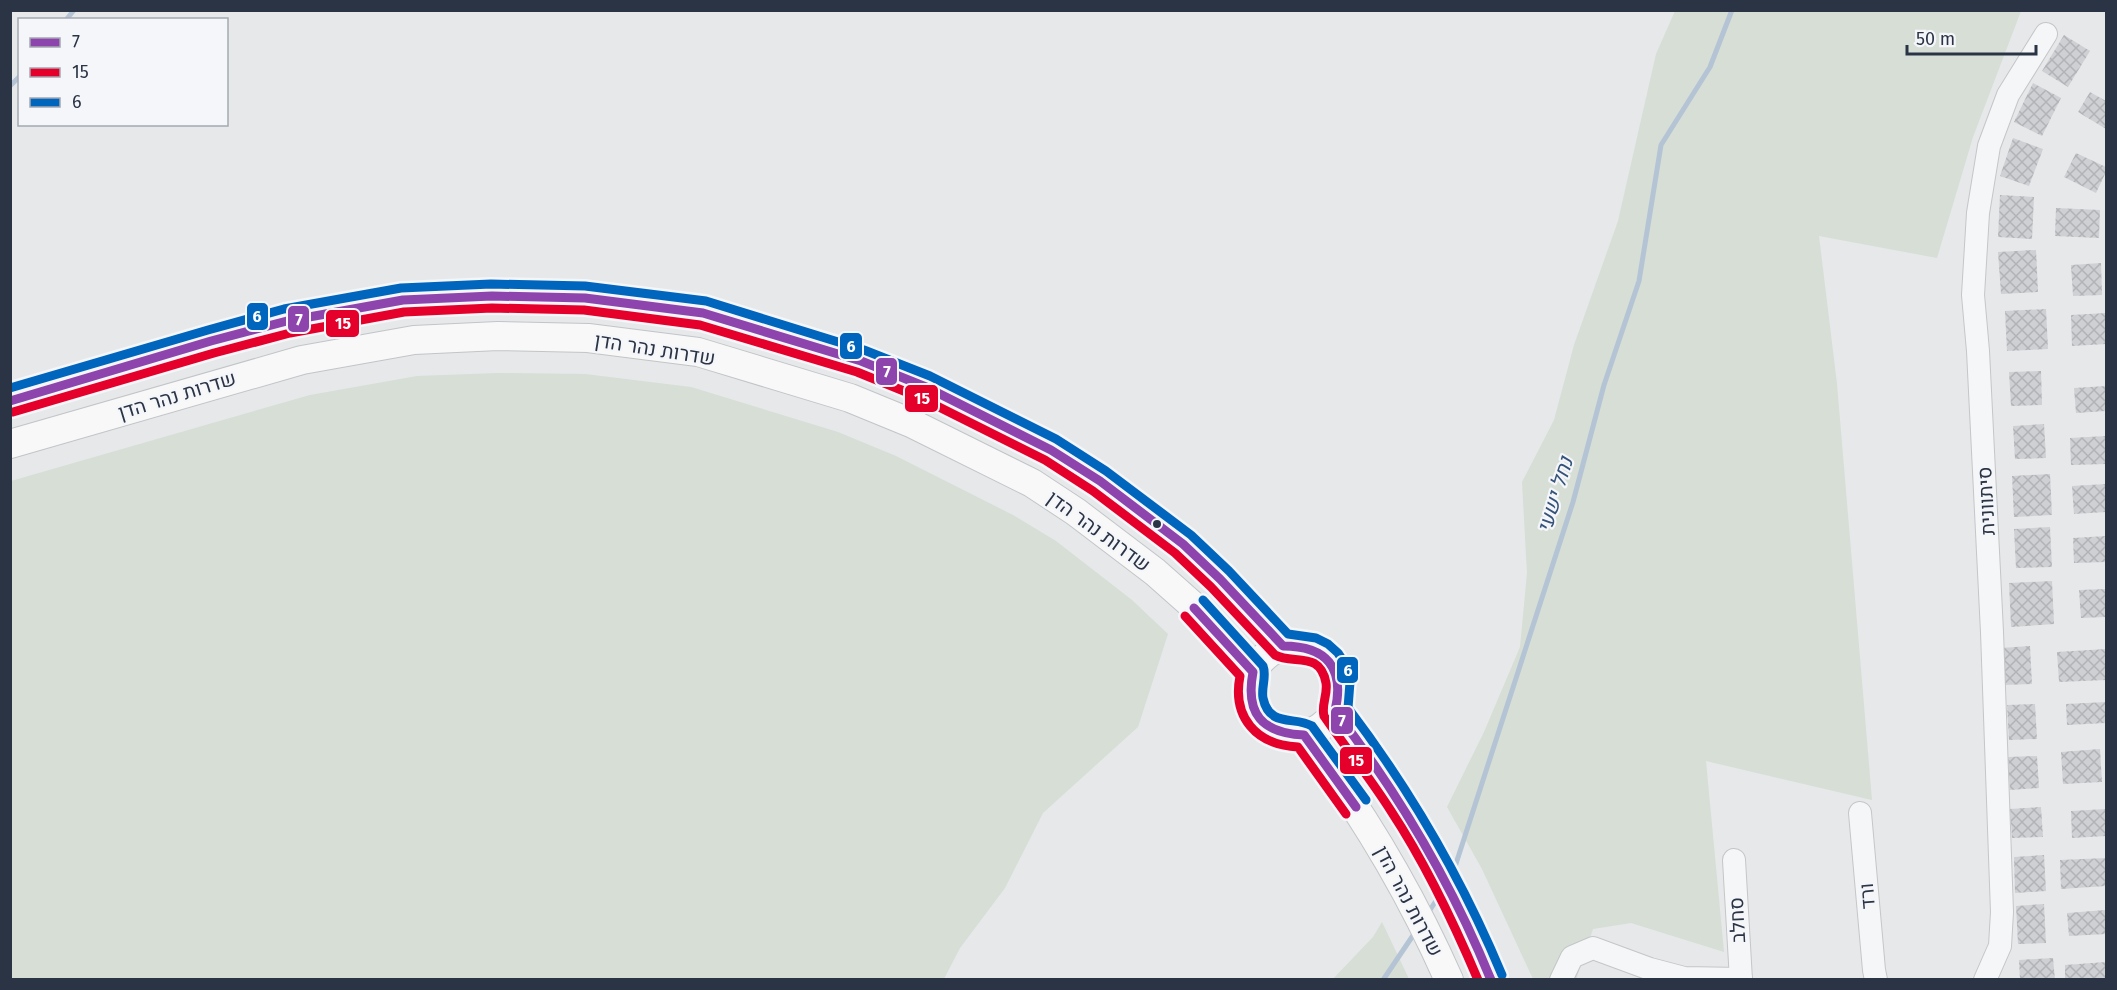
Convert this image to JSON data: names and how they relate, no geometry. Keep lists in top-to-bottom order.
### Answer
{
  "streets": {
    "main road": ["שדרות נהר הדן"],
    "street": ["סיתוונית", "ורד", "סחלב"]
  },
  "water": ["נחל ישעי"],
  "lines": ["transit line 6", "transit line 7", "transit line 15"],
  "legend": ["7", "15", "6"],
  "scale_bar": "50 m"
}
